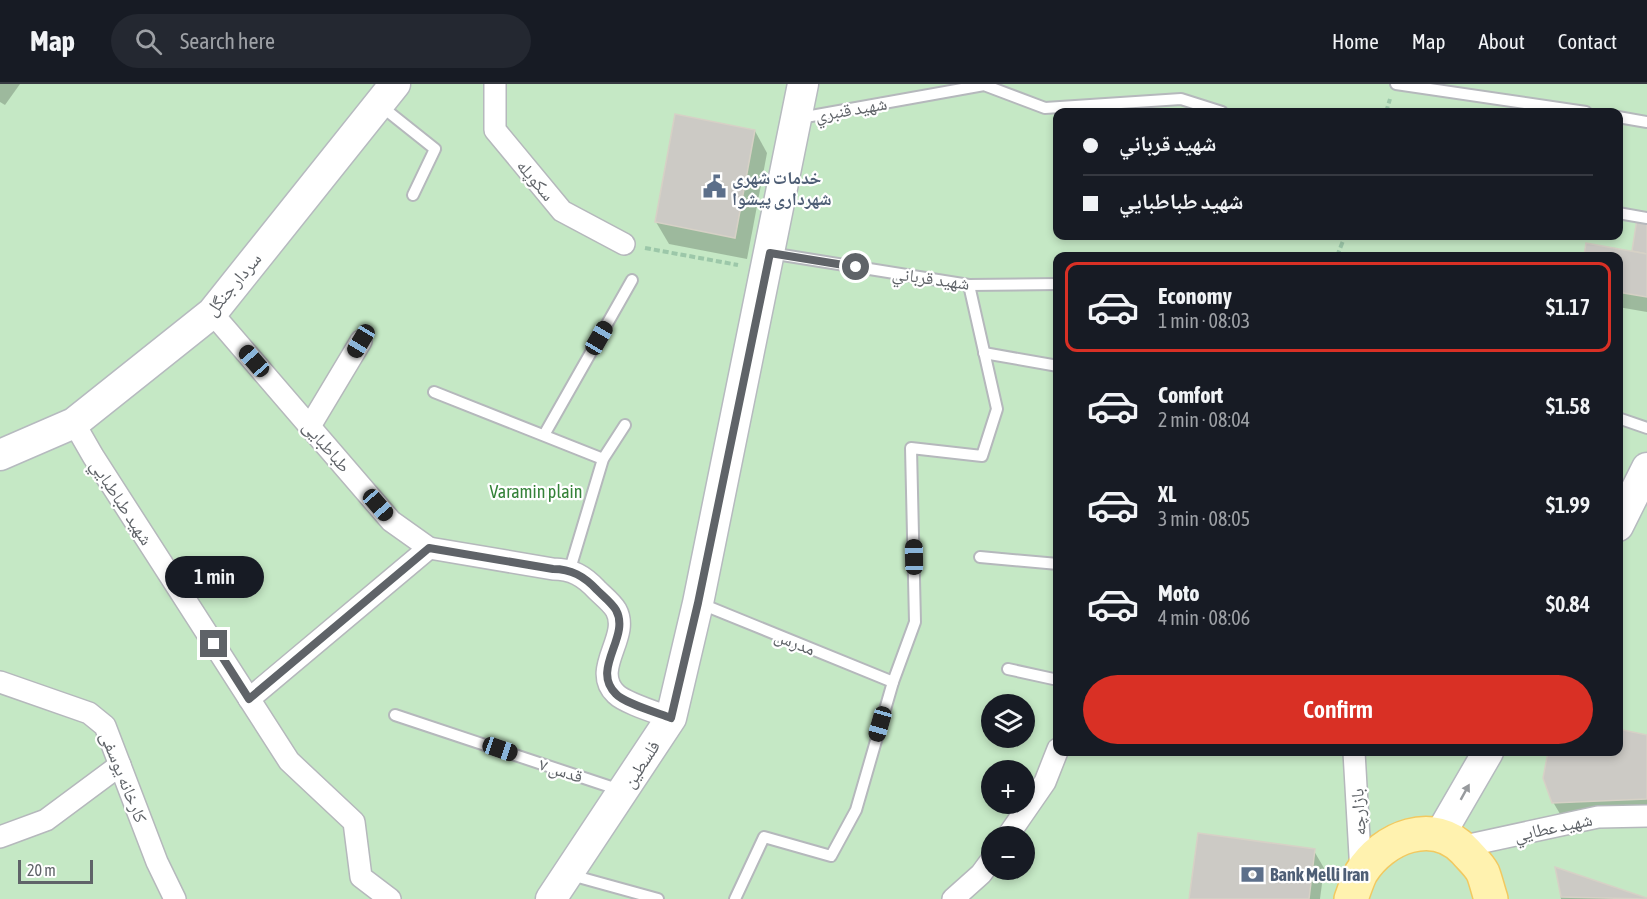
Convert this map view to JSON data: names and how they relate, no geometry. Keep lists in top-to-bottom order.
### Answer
{
  "streets": {
    "main road": ["سردار جنگل", "فلسطین"],
    "street": [
      "سکوپله",
      "طباطبایی",
      "شهيد طباطبايي",
      "کارخانه یوسفی",
      "بازارچه",
      "شهيد عطايي"
    ],
    "lane": [
      "شهيد قنبري",
      "شهيد قرباني",
      "مدرس",
      "قدس ۷"
    ]
  },
  "crossings": [
    ["شهيد قنبري", "فلسطین"],
    ["شهيد قرباني", "فلسطین"],
    ["سردار جنگل", "طباطبایی"],
    ["سردار جنگل", "شهيد طباطبايي"],
    ["مدرس", "فلسطین"],
    ["فلسطین", "قدس ۷"]
  ],
  "parks": ["Varamin plain"],
  "places": {
    "public building": ["خدمات شهری شهرداری پیشوا"],
    "bank": ["Bank Melli Iran"]
  },
  "scale_bar": "20 m",
  "page": {
    "header": "Map",
    "search": "Search here",
    "nav": [
      "Home",
      "Map",
      "About",
      "Contact"
    ],
    "banner": ["شهيد قرباني", "شهيد طباطبايي"],
    "list": [
      {
        "name": "Economy",
        "note": "1 min · 08:03",
        "value": "$1.17"
      },
      {
        "name": "Comfort",
        "note": "2 min · 08:04",
        "value": "$1.58"
      },
      {
        "name": "XL",
        "note": "3 min · 08:05",
        "value": "$1.99"
      },
      {
        "name": "Moto",
        "note": "4 min · 08:06",
        "value": "$0.84"
      }
    ],
    "bubble": "1 min",
    "buttons": "Confirm",
    "map_buttons": ["+", "−"],
    "scale": "20 m"
  }
}
